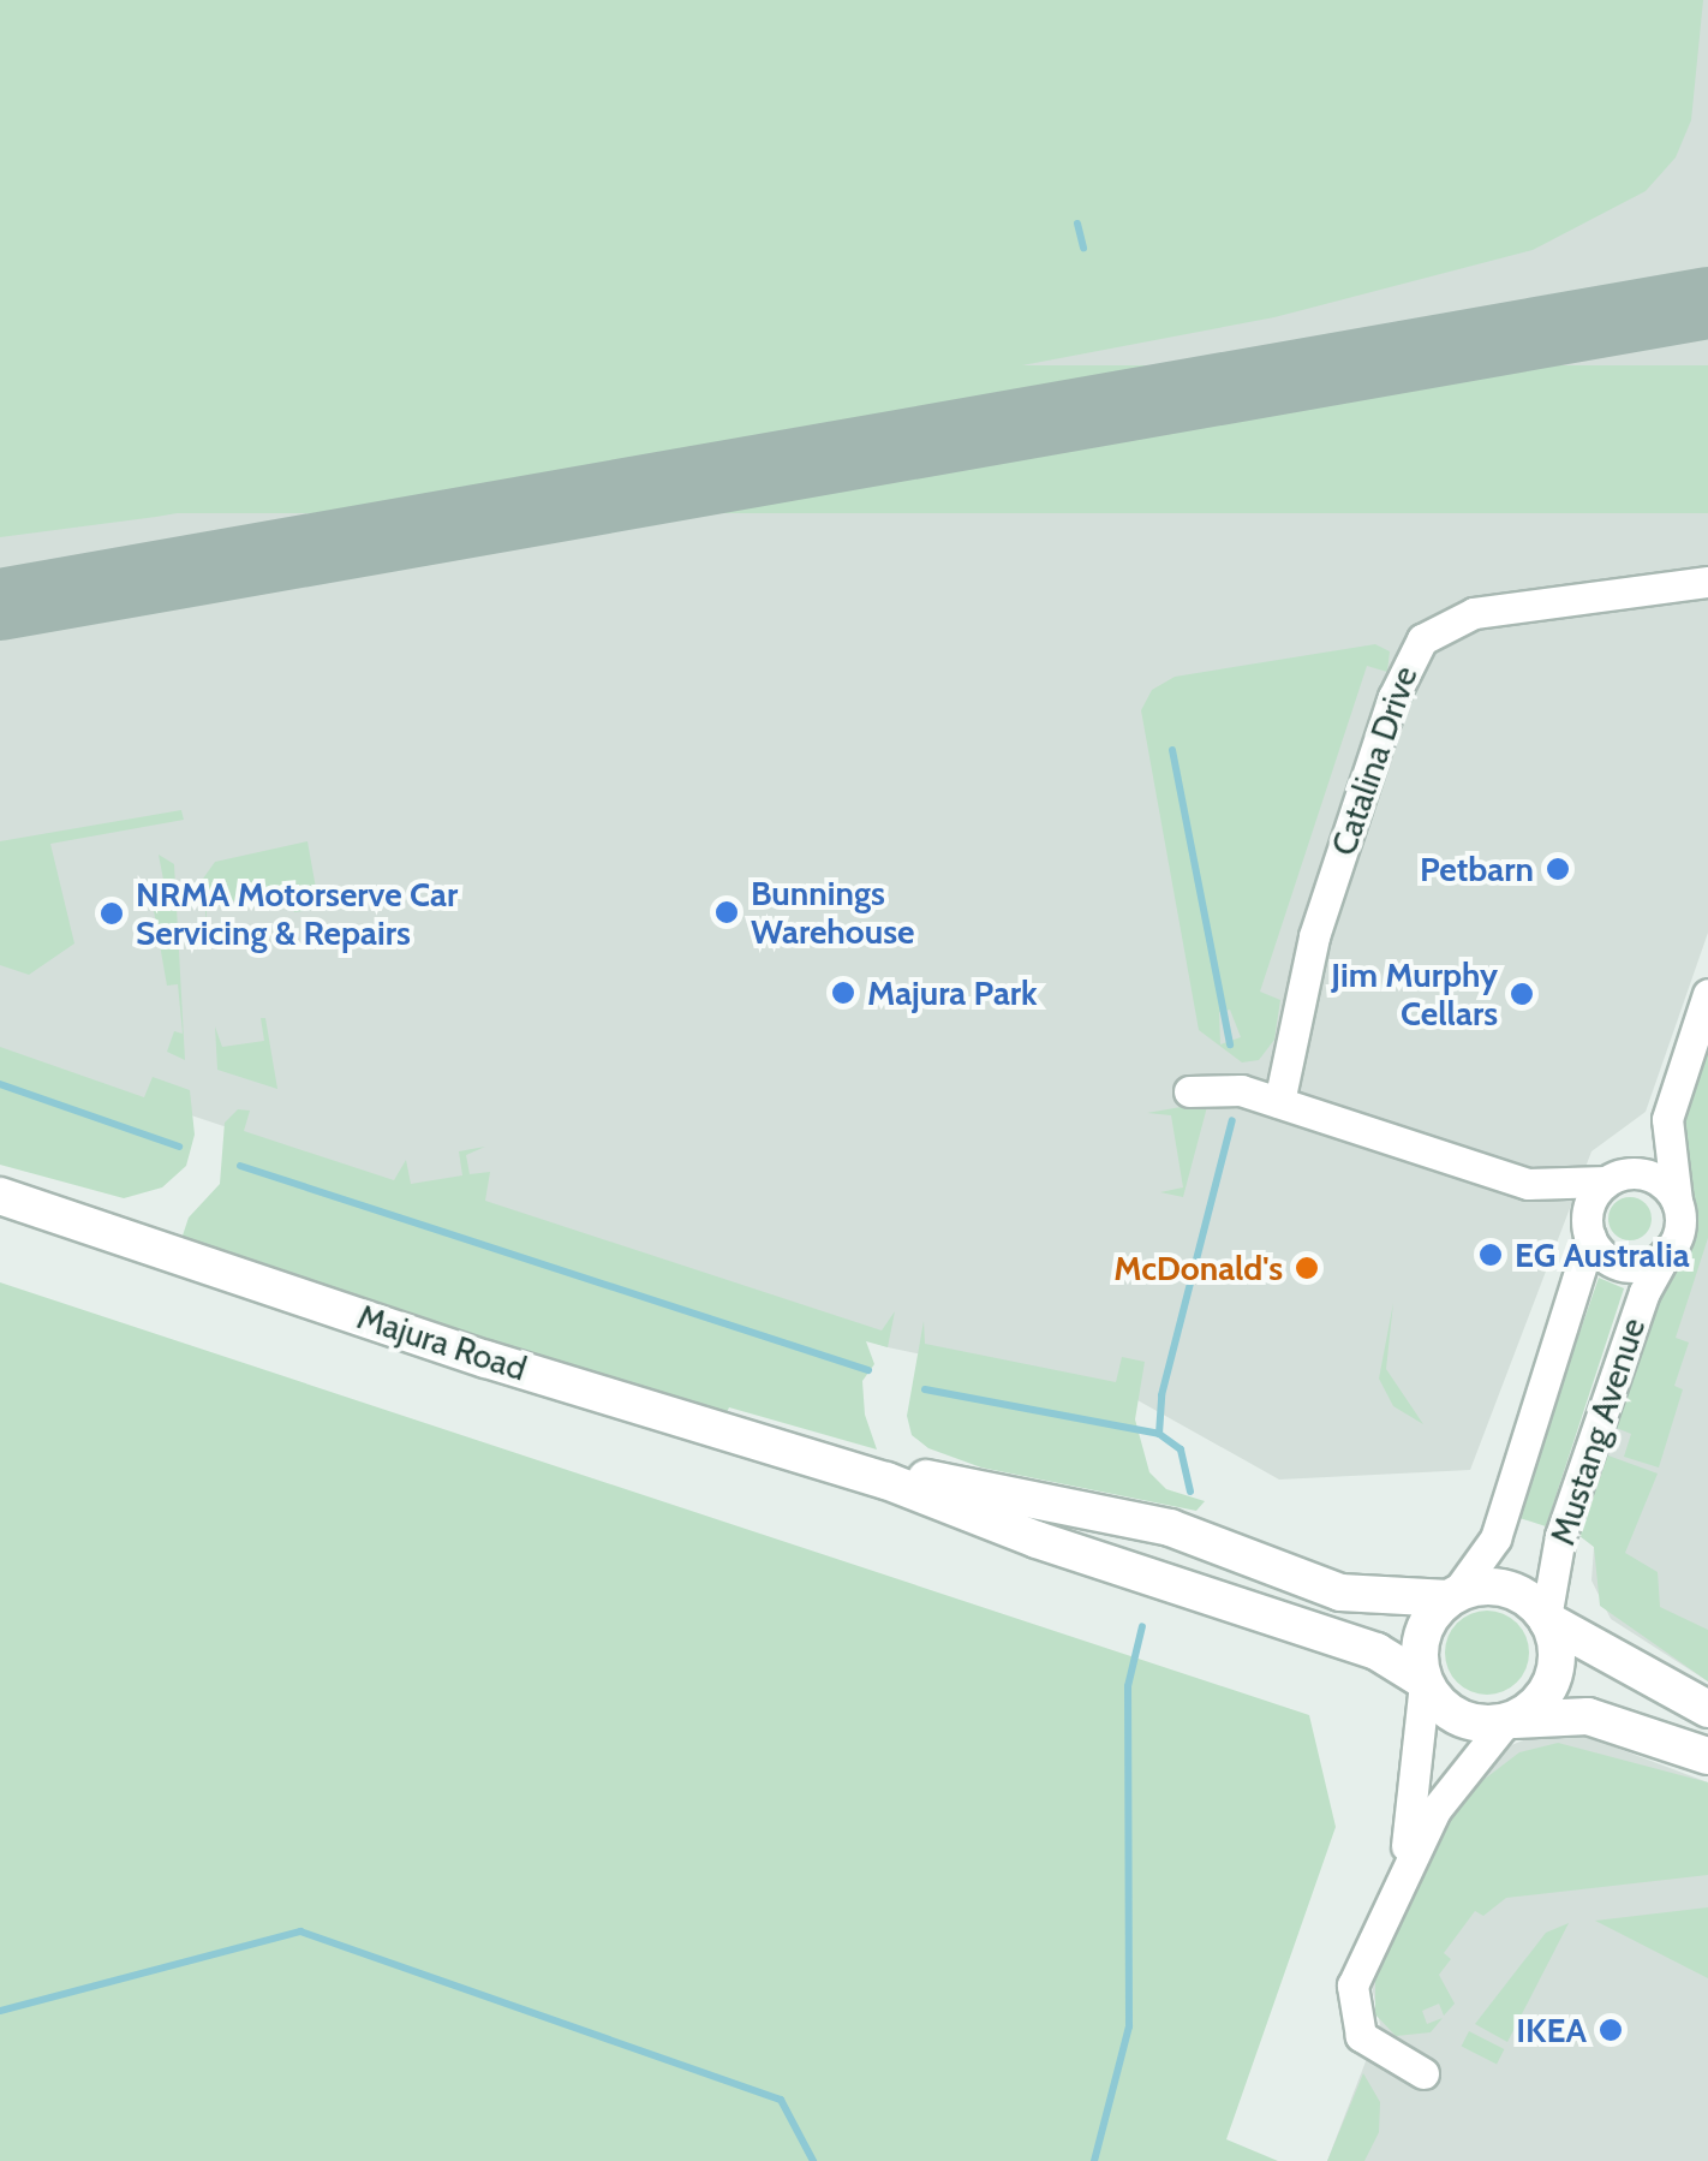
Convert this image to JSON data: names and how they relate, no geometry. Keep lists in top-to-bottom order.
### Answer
{
  "streets": {
    "main road": ["Majura Road"],
    "street": ["Catalina Drive", "Mustang Avenue"]
  },
  "crossings": [
    ["Majura Road", "Mustang Avenue"]
  ],
  "places": [
    "Petbarn",
    "Bunnings Warehouse",
    "NRMA Motorserve Car Servicing & Repairs",
    "Majura Park",
    "Jim Murphy Cellars",
    "EG Australia",
    "McDonald's",
    "IKEA"
  ]
}
